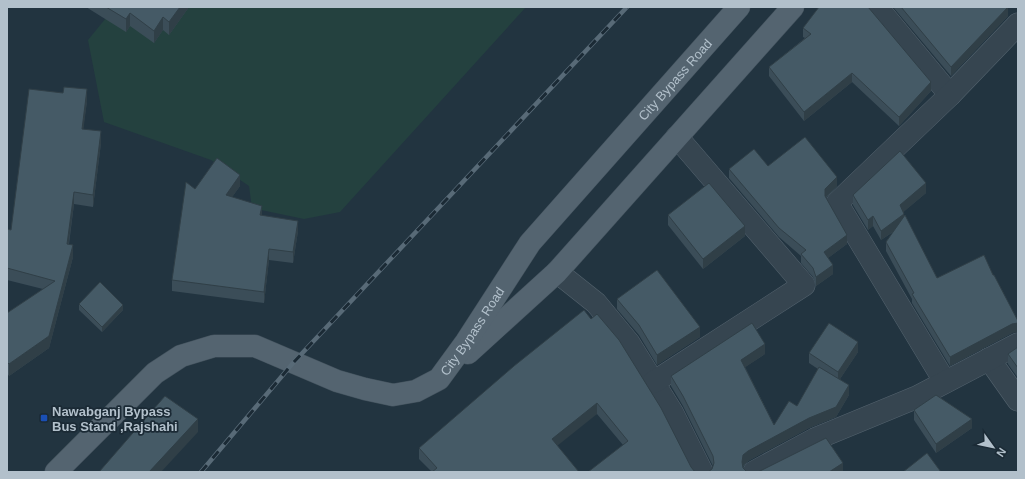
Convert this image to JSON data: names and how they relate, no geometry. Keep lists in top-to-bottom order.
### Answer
{
  "streets": {
    "main road": ["City Bypass Road"]
  },
  "places": {
    "transit": ["Nawabganj Bypass Bus Stand ,Rajshahi"]
  },
  "north": "bottom right"
}
